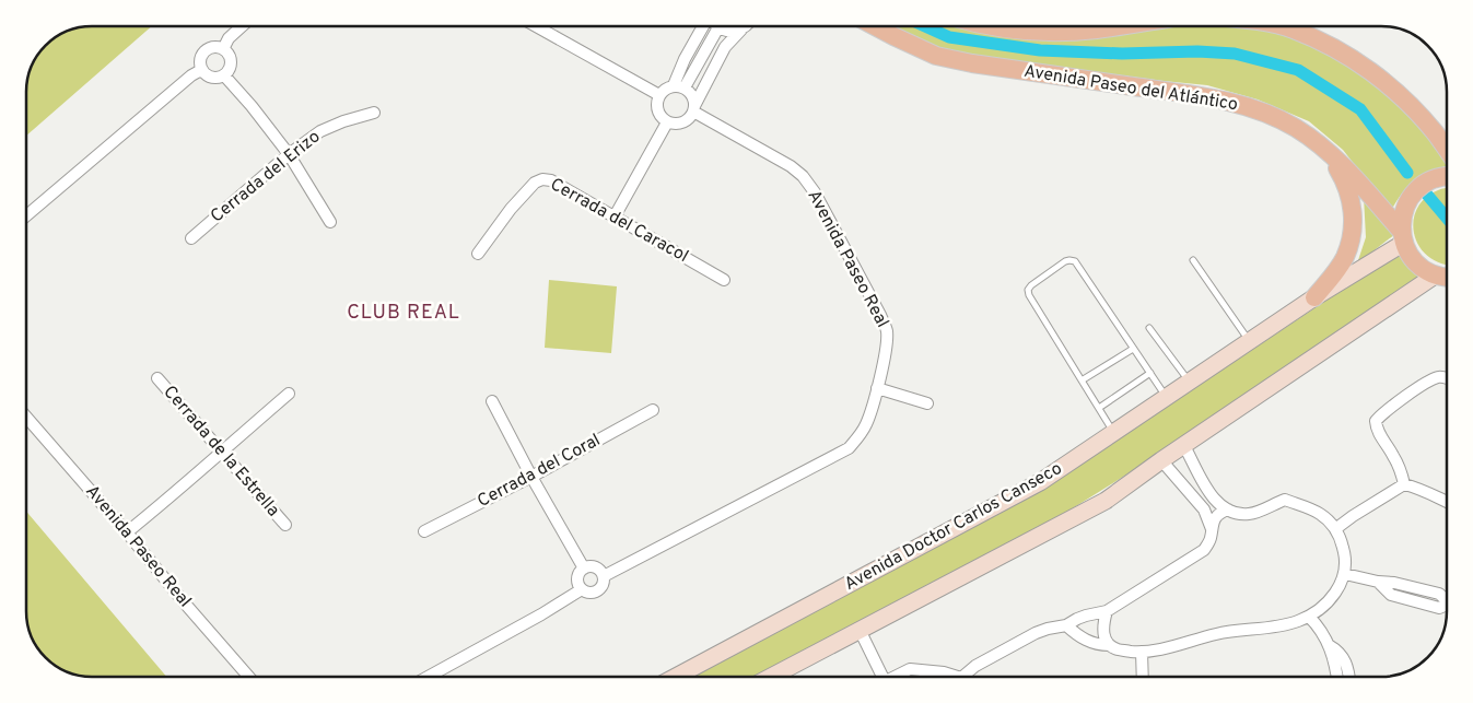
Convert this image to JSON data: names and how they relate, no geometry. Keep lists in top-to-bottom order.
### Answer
{
  "streets": {
    "main road": ["Avenida Paseo del Atlántico", "Avenida Doctor Carlos Canseco"],
    "street": [
      "Cerrada del Erizo",
      "Cerrada del Caracol",
      "Avenida Paseo Real",
      "Cerrada de la Estrella",
      "Cerrada del Coral"
    ]
  },
  "crossings": [
    ["Avenida Paseo del Atlántico", "Avenida Doctor Carlos Canseco"]
  ],
  "districts": ["CLUB REAL"]
}
